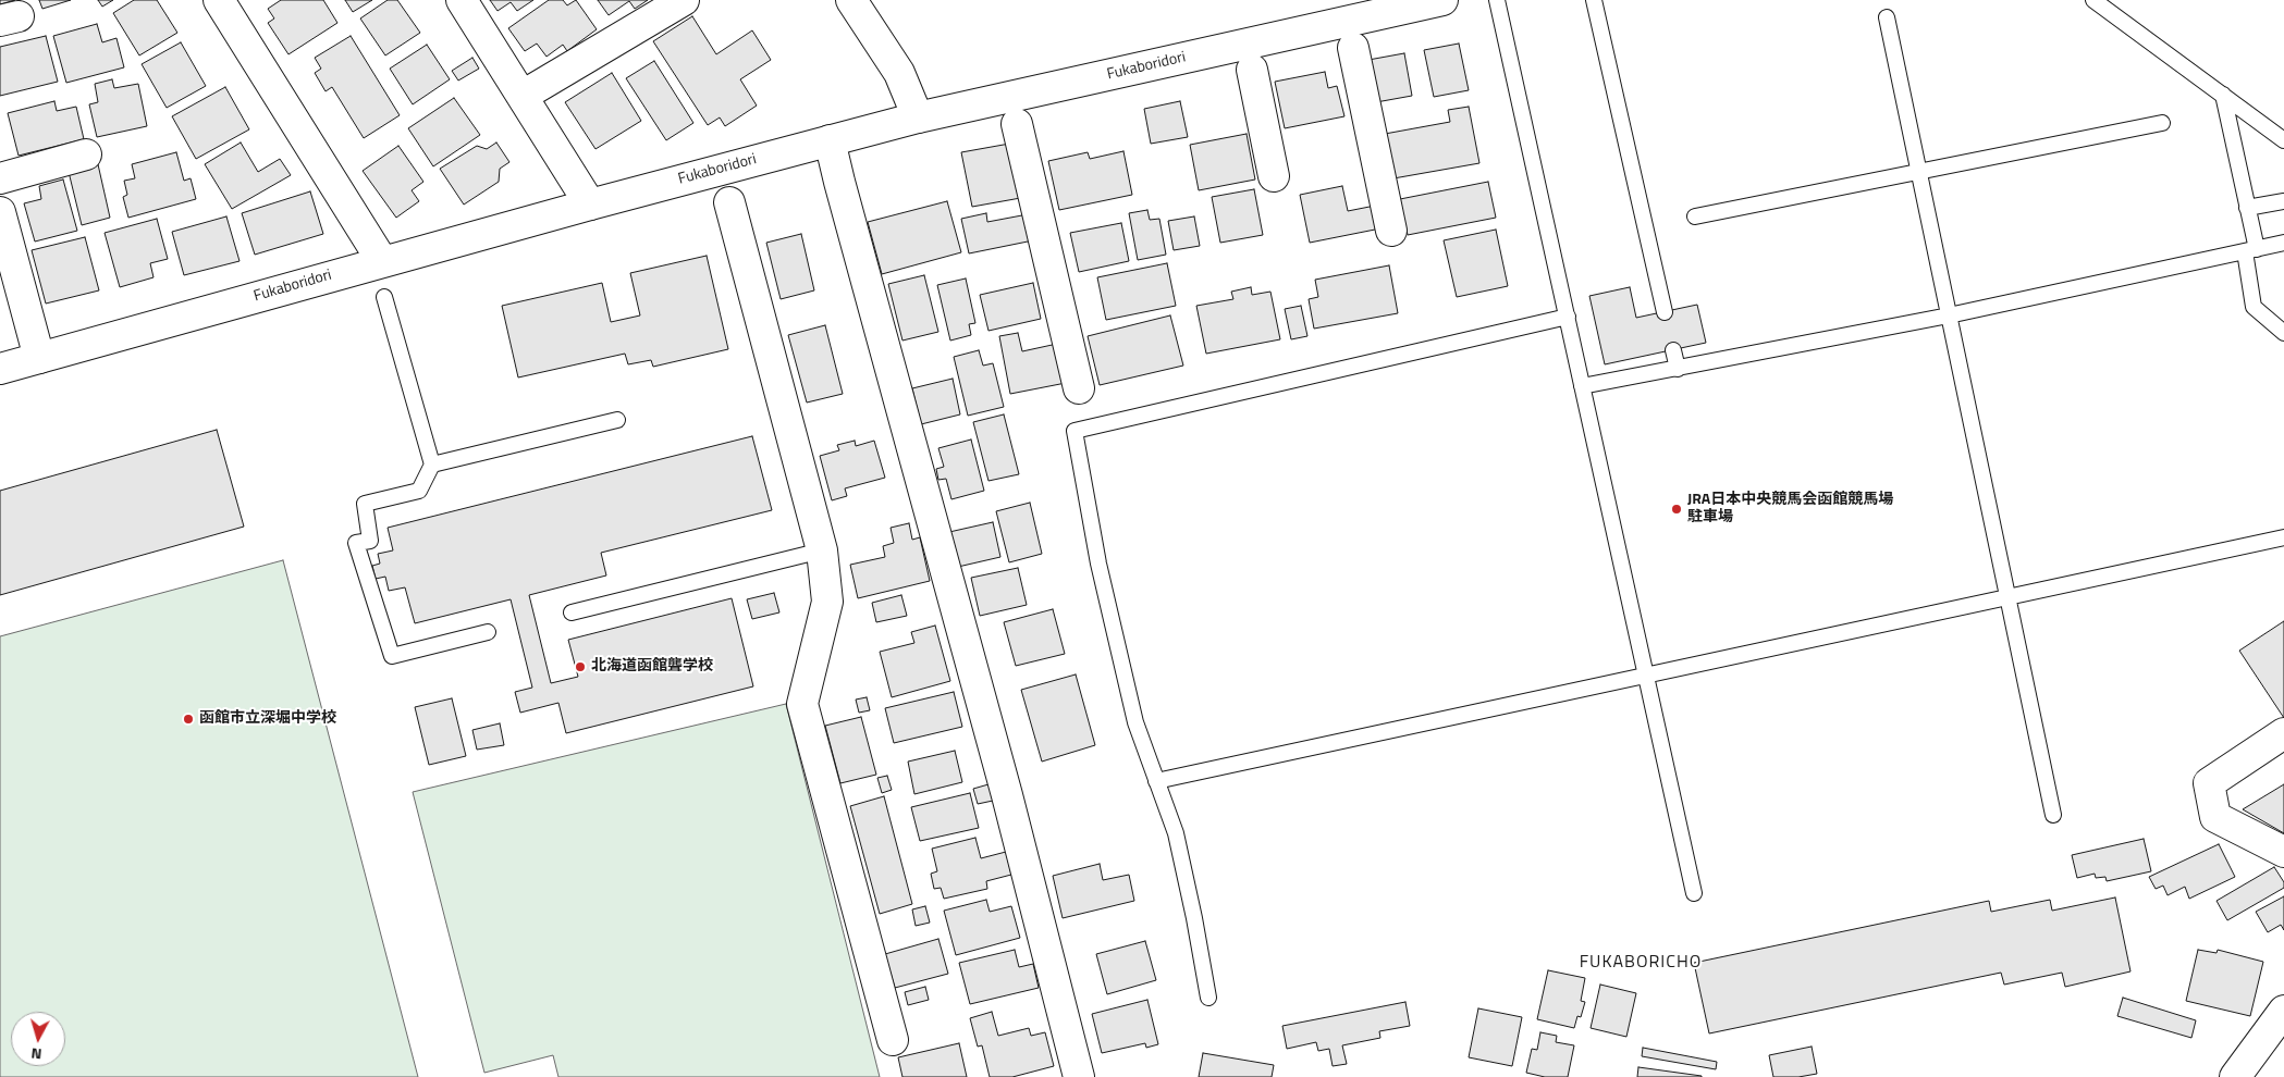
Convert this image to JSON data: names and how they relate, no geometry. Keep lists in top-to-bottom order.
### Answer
{
  "streets": {
    "street": ["Fukaboridori"]
  },
  "districts": ["FUKABORICHO"],
  "places": ["JRA日本中央競馬会函館競馬場 駐車場", "北海道函館聾学校", "函館市立深堀中学校"],
  "north": "bottom"
}
